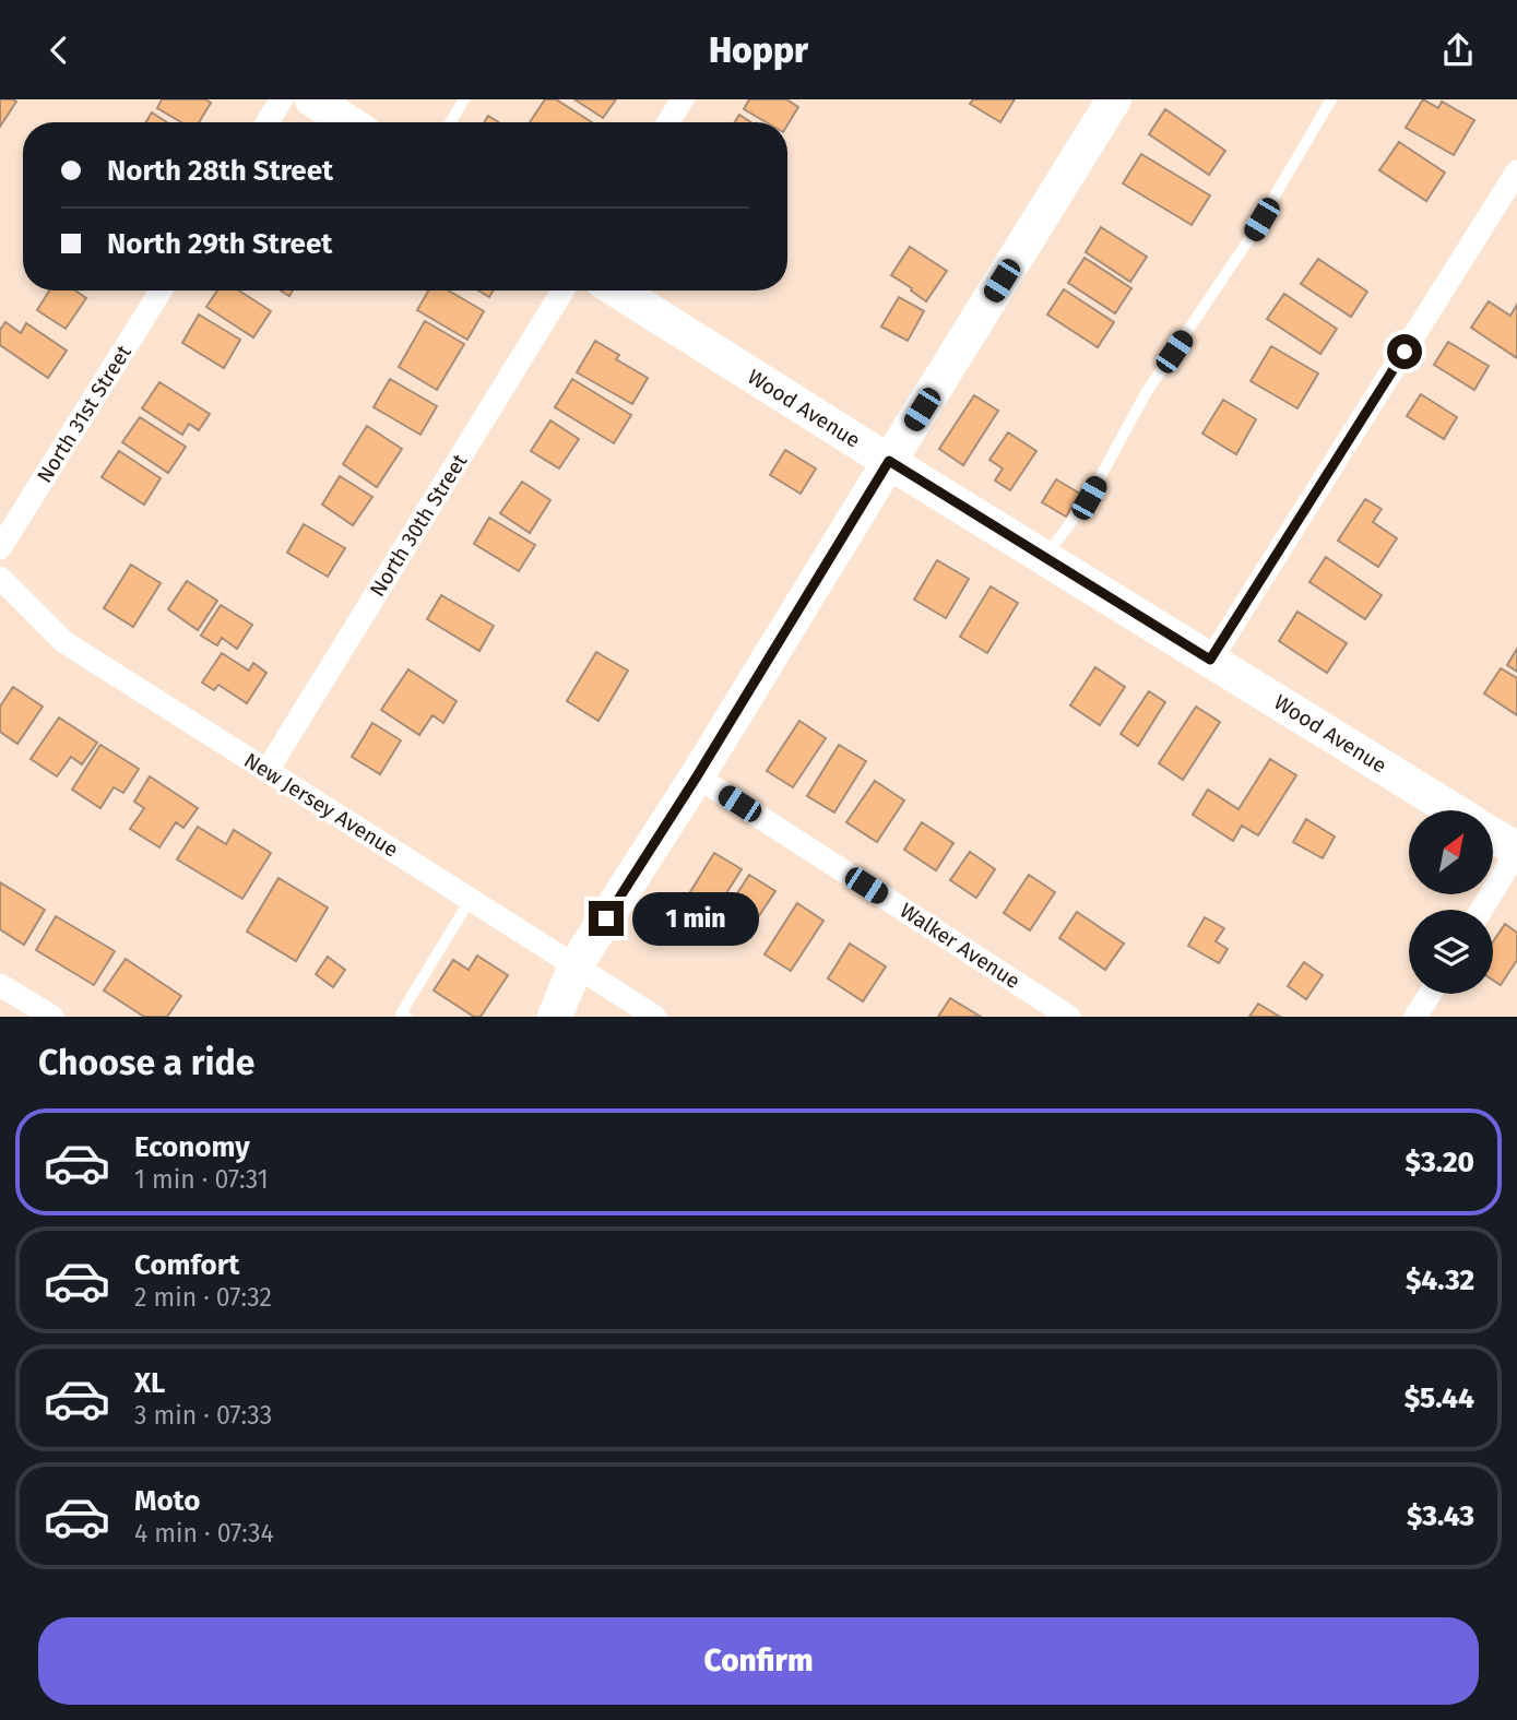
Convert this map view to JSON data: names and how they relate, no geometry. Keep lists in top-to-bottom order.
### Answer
{
  "streets": {
    "street": [
      "Wood Avenue",
      "North 31st Street",
      "North 30th Street",
      "New Jersey Avenue",
      "Walker Avenue"
    ]
  },
  "crossings": [
    ["North 30th Street", "New Jersey Avenue"]
  ],
  "north": "top right",
  "page": {
    "header": "Hoppr",
    "banner": ["North 28th Street", "North 29th Street"],
    "bubble": "1 min",
    "heading": "Choose a ride",
    "list": [
      {
        "name": "Economy",
        "note": "1 min · 07:31",
        "value": "$3.20"
      },
      {
        "name": "Comfort",
        "note": "2 min · 07:32",
        "value": "$4.32"
      },
      {
        "name": "XL",
        "note": "3 min · 07:33",
        "value": "$5.44"
      },
      {
        "name": "Moto",
        "note": "4 min · 07:34",
        "value": "$3.43"
      }
    ],
    "buttons": "Confirm"
  }
}
